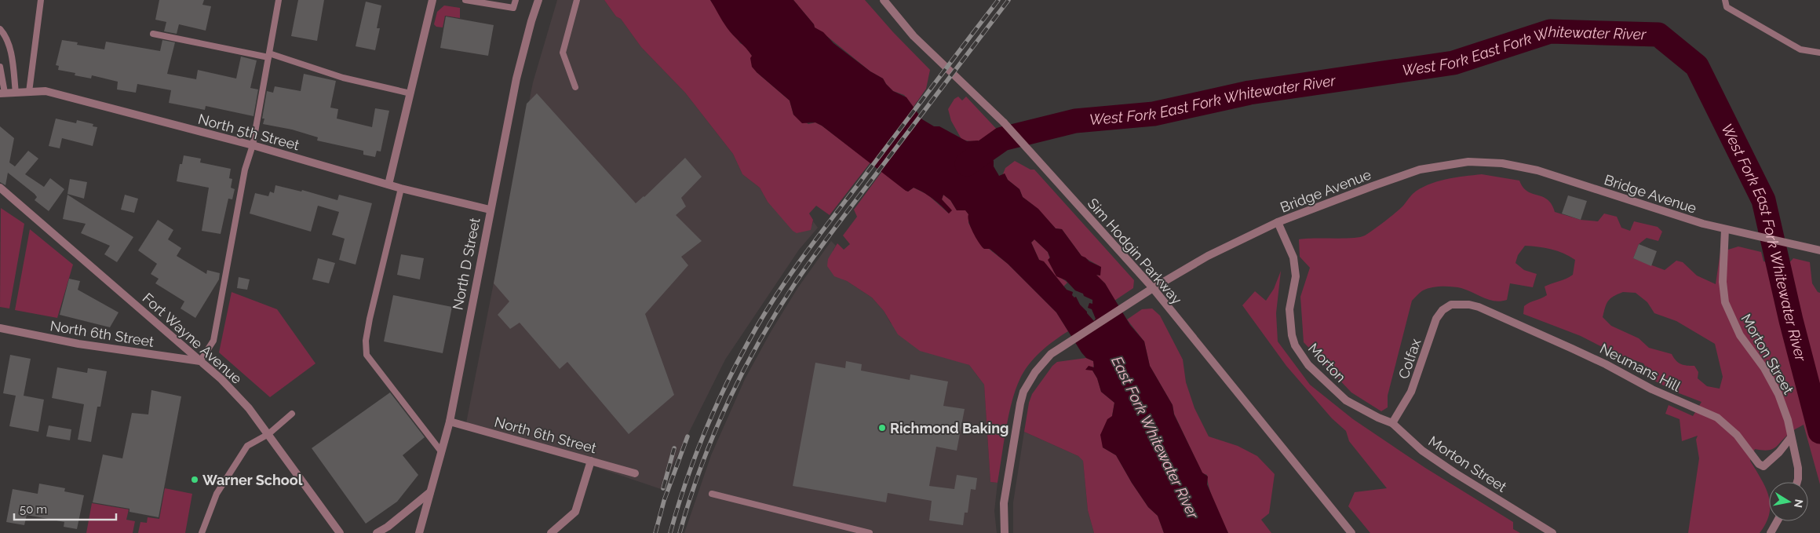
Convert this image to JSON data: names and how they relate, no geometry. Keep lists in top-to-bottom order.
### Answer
{
  "streets": {
    "street": [
      "North 5th Street",
      "Bridge Avenue",
      "Sim Hodgin Parkway",
      "North D Street",
      "North 6th Street",
      "Fort Wayne Avenue",
      "Morton Street",
      "Colfax",
      "Morton",
      "Neumans Hill"
    ]
  },
  "crossings": [
    ["North 5th Street", "North D Street"],
    ["Bridge Avenue", "Sim Hodgin Parkway"],
    ["Bridge Avenue", "Morton Street"],
    ["Bridge Avenue", "Morton"],
    ["North D Street", "North 6th Street"],
    ["North 6th Street", "Fort Wayne Avenue"],
    ["Morton Street", "Colfax"],
    ["Morton Street", "Morton"],
    ["Morton Street", "Neumans Hill"],
    ["Colfax", "Morton"],
    ["Colfax", "Neumans Hill"]
  ],
  "water": ["West Fork East Fork Whitewater River", "East Fork Whitewater River"],
  "places": ["Richmond Baking", "Warner School"],
  "scale_bar": "50 m",
  "north": "right"
}
